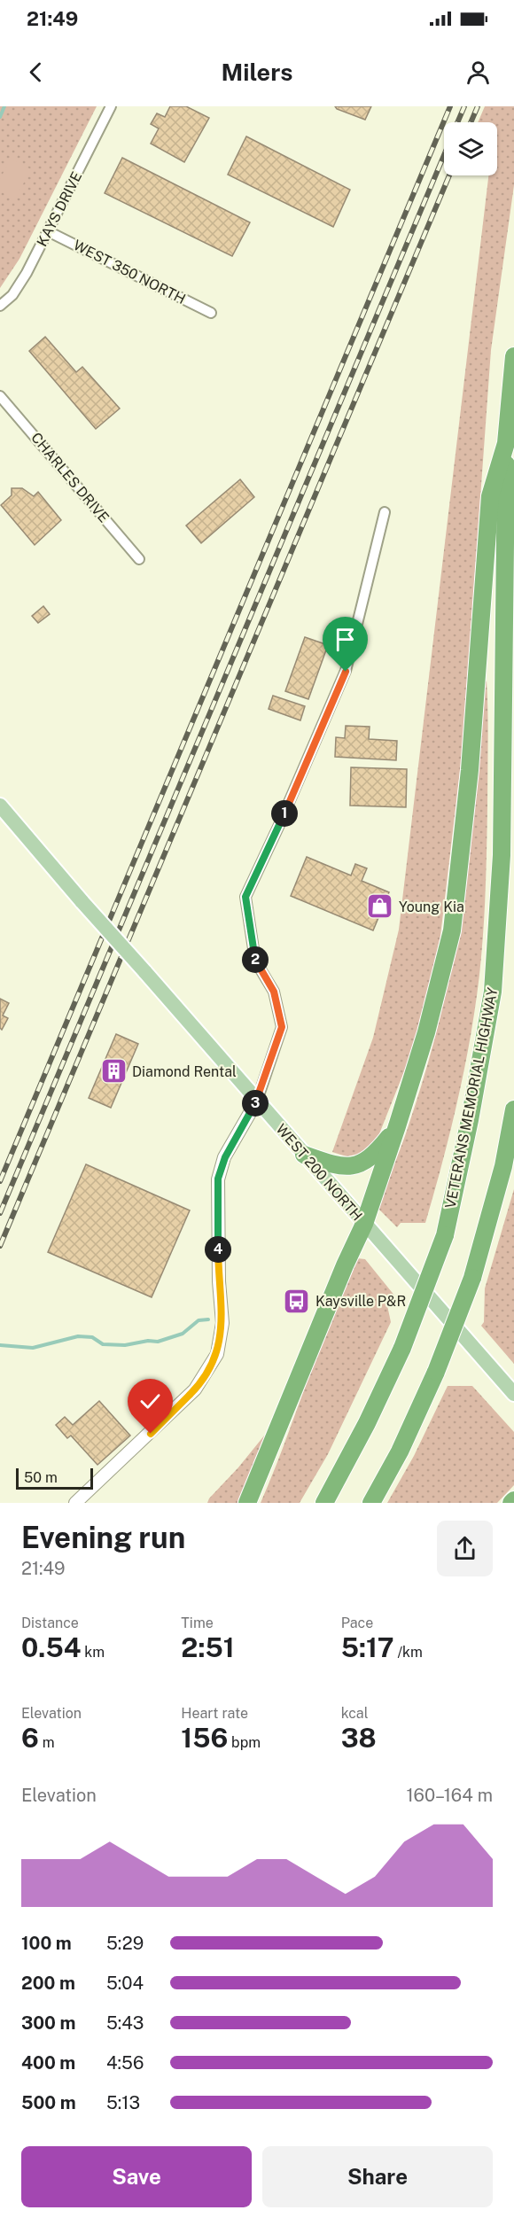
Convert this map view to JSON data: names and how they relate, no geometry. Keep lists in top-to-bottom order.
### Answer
{
  "streets": {
    "highway": ["VETERANS MEMORIAL HIGHWAY"],
    "main road": ["WEST 200 NORTH"],
    "street": ["KAYS DRIVE", "WEST 350 NORTH", "CHARLES DRIVE"]
  },
  "crossings": [
    ["KAYS DRIVE", "WEST 350 NORTH"]
  ],
  "places": {
    "shop": ["Young Kia"],
    "building": ["Diamond Rental"],
    "bus stop": ["Kaysville P&R"]
  },
  "scale_bar": "50 m",
  "page": {
    "status": "21:49",
    "header": "Milers",
    "pins": [
      "1",
      "2",
      "3",
      "4"
    ],
    "scale": "50 m",
    "heading": ["Evening run", "21:49"],
    "stats": [
      ["Distance", "0.54 km"],
      ["Time", "2:51"],
      ["Pace", "5:17 /km"],
      ["Elevation", "6 m"],
      ["Heart rate", "156 bpm"],
      ["kcal", "38"]
    ],
    "chart": ["Elevation", "160–164 m"],
    "list": [
      {
        "name": "100 m",
        "note": "5:29"
      },
      {
        "name": "200 m",
        "note": "5:04"
      },
      {
        "name": "300 m",
        "note": "5:43"
      },
      {
        "name": "400 m",
        "note": "4:56"
      },
      {
        "name": "500 m",
        "note": "5:13"
      }
    ],
    "buttons": ["Save", "Share"]
  }
}
